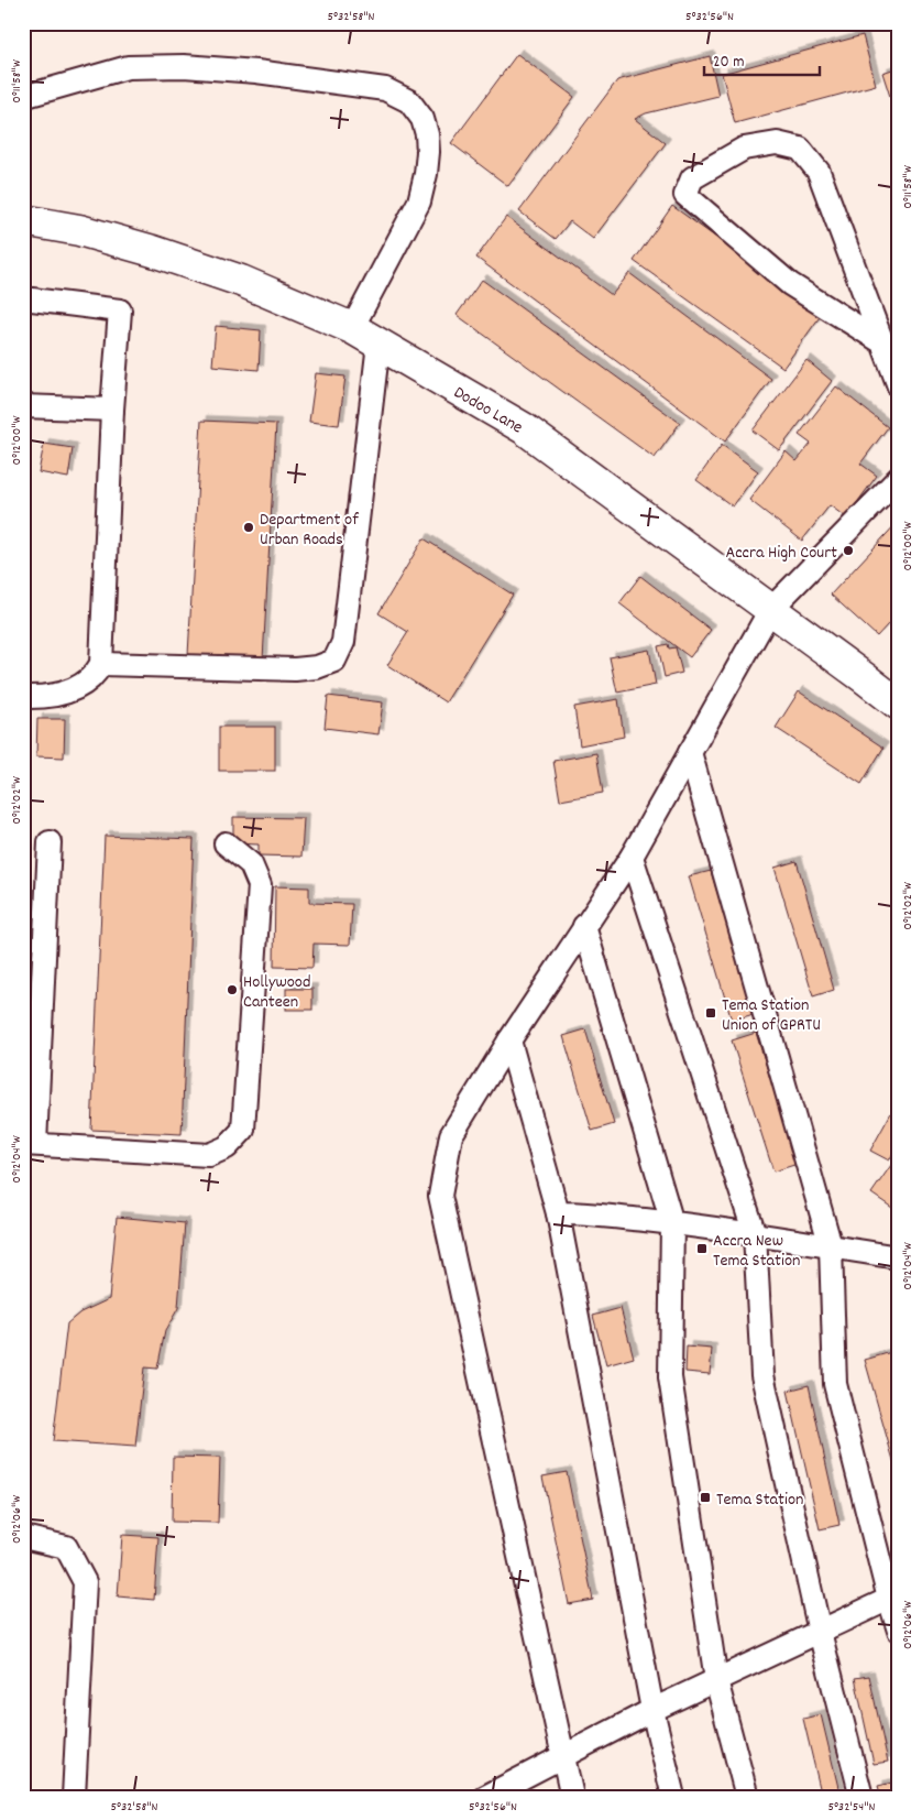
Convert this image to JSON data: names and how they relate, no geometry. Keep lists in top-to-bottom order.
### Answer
{
  "streets": {
    "street": ["Dodoo Lane"]
  },
  "places": {
    "other": ["Department of Urban Roads", "Accra High Court", "Hollywood Canteen"],
    "transit": ["Tema Station Union of GPRTU", "Accra New Tema Station", "Tema Station"]
  },
  "scale_bar": "20 m",
  "coordinates": [
    "5°32'58\"N",
    "5°32'56\"N",
    "0°11'58\"W",
    "0°12'00\"W",
    "0°12'02\"W",
    "0°12'04\"W",
    "0°12'06\"W",
    "5°32'54\"N"
  ]
}
